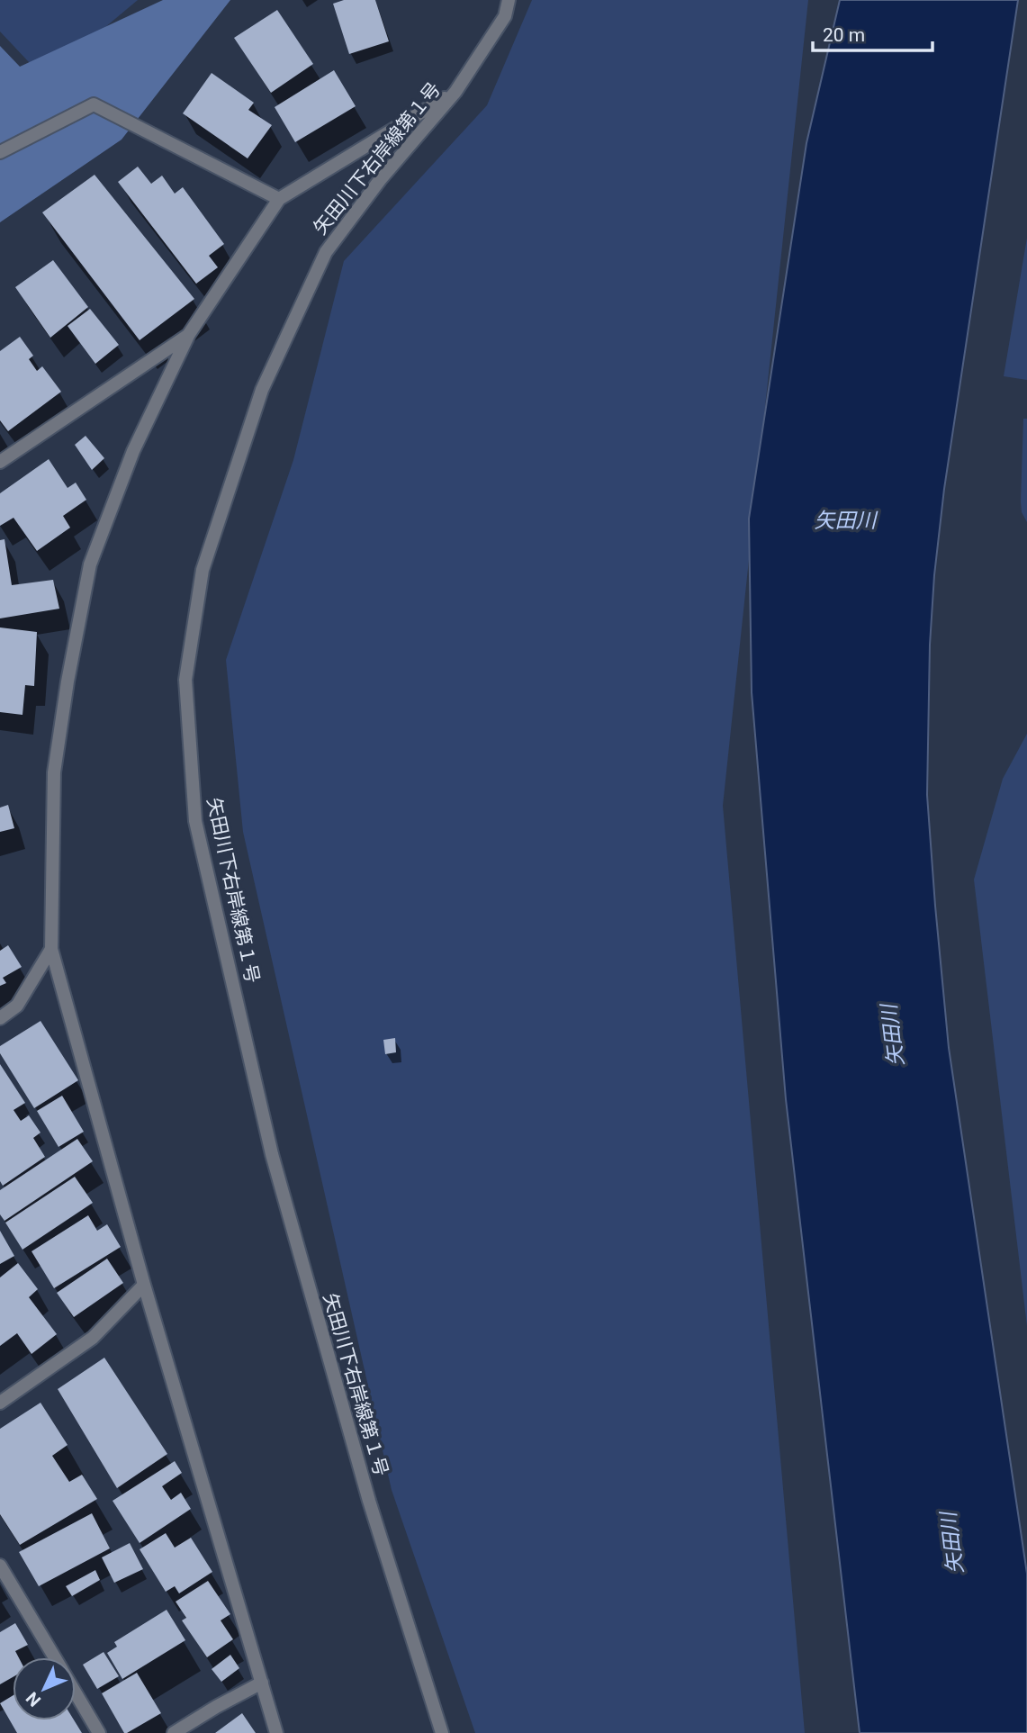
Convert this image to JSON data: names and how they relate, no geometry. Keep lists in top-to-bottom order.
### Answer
{
  "streets": {
    "street": ["矢田川下右岸線第１号"]
  },
  "water": ["矢田川"],
  "scale_bar": "20 m",
  "north": "bottom left"
}
